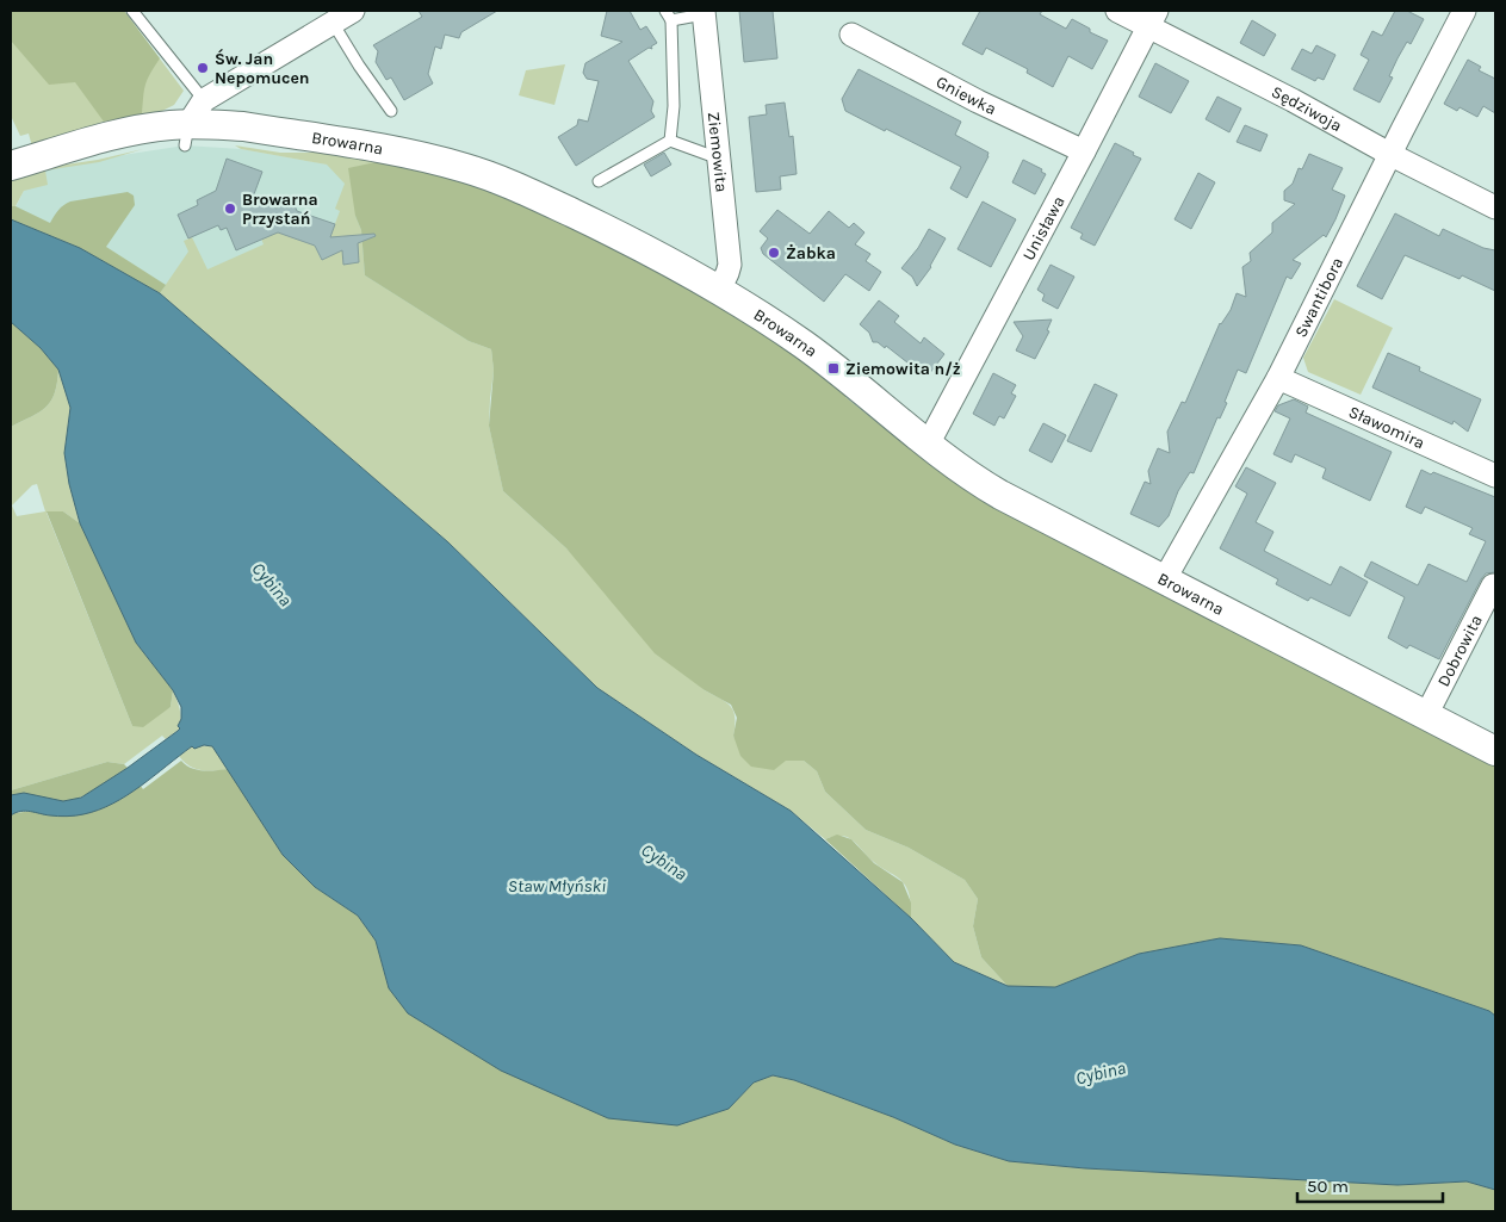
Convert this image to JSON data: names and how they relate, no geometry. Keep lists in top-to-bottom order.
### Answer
{
  "streets": {
    "street": [
      "Gniewka",
      "Sędziwoja",
      "Browarna",
      "Ziemowita",
      "Unisława",
      "Swantibora",
      "Sławomira",
      "Dobrowita"
    ]
  },
  "crossings": [
    ["Gniewka", "Unisława"],
    ["Sędziwoja", "Unisława"],
    ["Sędziwoja", "Swantibora"],
    ["Browarna", "Ziemowita"],
    ["Browarna", "Unisława"],
    ["Browarna", "Swantibora"],
    ["Browarna", "Dobrowita"],
    ["Swantibora", "Sławomira"]
  ],
  "water": ["Cybina", "Staw Młyński"],
  "places": {
    "other": ["Św. Jan Nepomucen", "Browarna Przystań", "Żabka"],
    "transit": ["Ziemowita n/ż"]
  },
  "scale_bar": "50 m"
}
